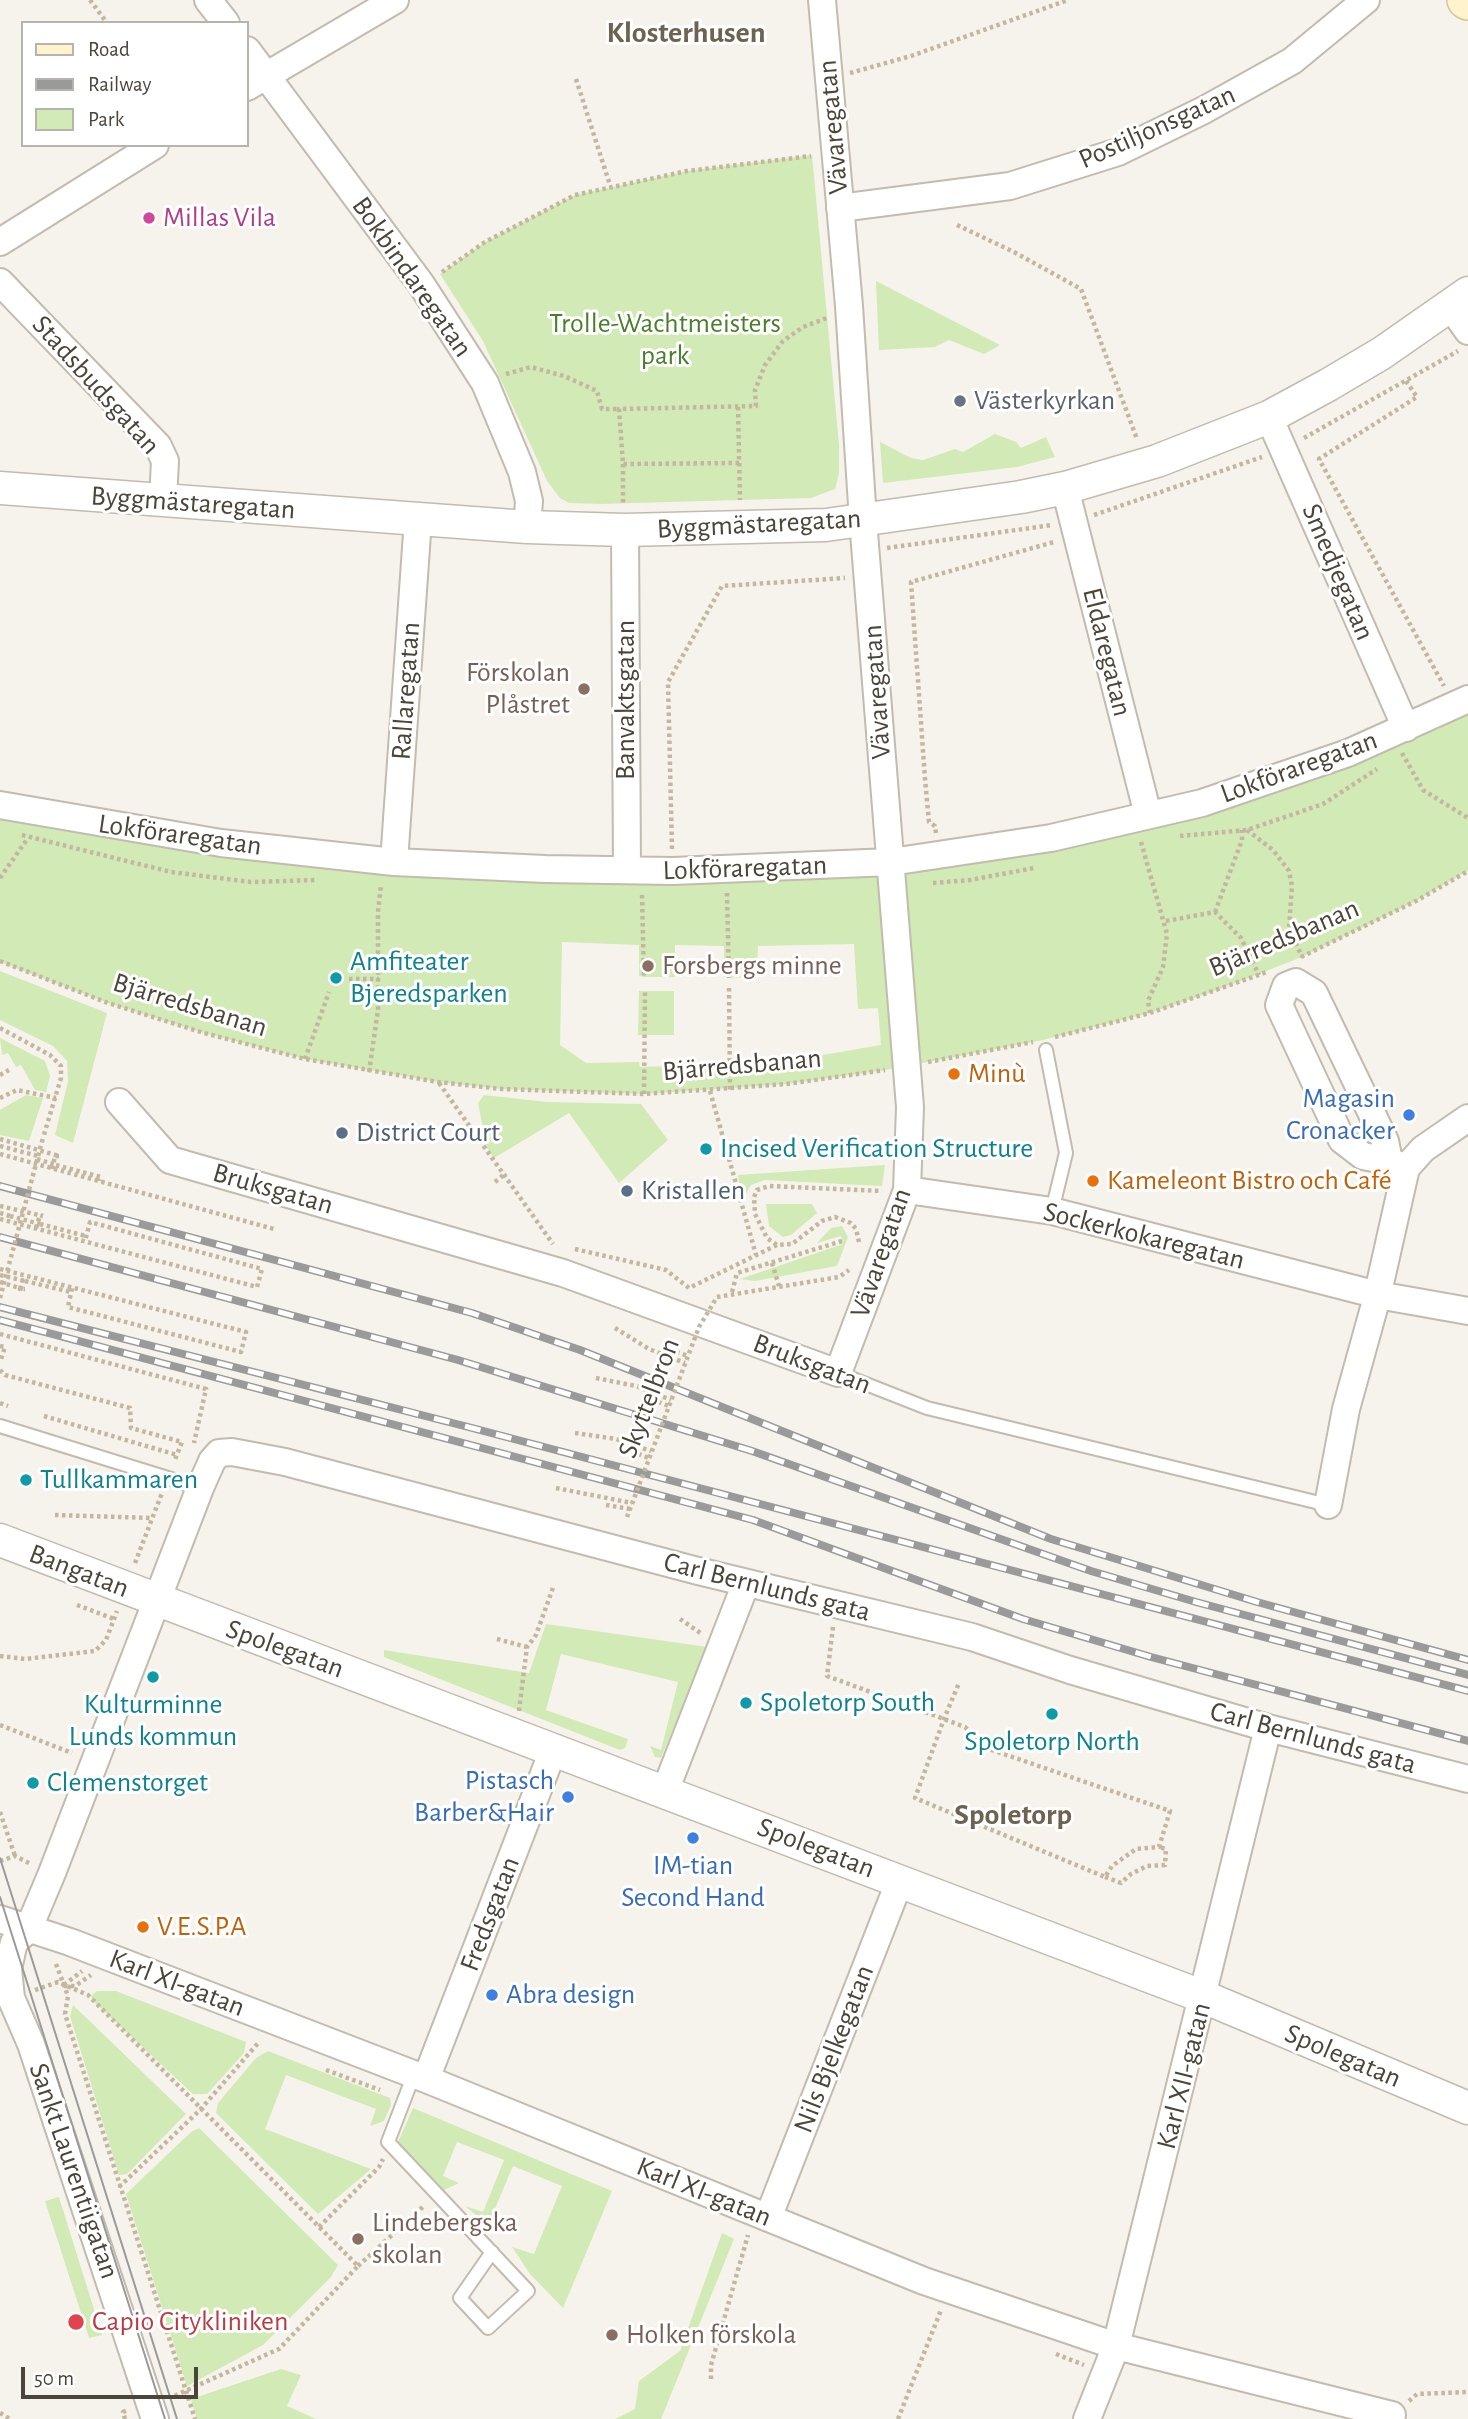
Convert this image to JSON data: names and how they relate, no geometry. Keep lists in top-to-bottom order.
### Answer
{
  "streets": {
    "street": [
      "Vävaregatan",
      "Postiljonsgatan",
      "Bokbindaregatan",
      "Stadsbudsgatan",
      "Byggmästaregatan",
      "Smedjegatan",
      "Eldaregatan",
      "Rallaregatan",
      "Banvaktsgatan",
      "Lokföraregatan",
      "Bruksgatan",
      "Sockerkokaregatan",
      "Bangatan",
      "Carl Bernlunds gata",
      "Spolegatan",
      "Fredsgatan",
      "Karl XI-gatan",
      "Nils Bjelkegatan",
      "Karl XII-gatan",
      "Sankt Laurentiigatan"
    ],
    "path": ["Bjärredsbanan", "Skyttelbron"]
  },
  "crossings": [
    ["Vävaregatan", "Postiljonsgatan"],
    ["Vävaregatan", "Byggmästaregatan"],
    ["Vävaregatan", "Lokföraregatan"],
    ["Vävaregatan", "Bjärredsbanan"],
    ["Vävaregatan", "Bruksgatan"],
    ["Vävaregatan", "Sockerkokaregatan"],
    ["Bokbindaregatan", "Byggmästaregatan"],
    ["Stadsbudsgatan", "Byggmästaregatan"],
    ["Byggmästaregatan", "Smedjegatan"],
    ["Byggmästaregatan", "Eldaregatan"],
    ["Byggmästaregatan", "Rallaregatan"],
    ["Byggmästaregatan", "Banvaktsgatan"],
    ["Smedjegatan", "Lokföraregatan"],
    ["Eldaregatan", "Lokföraregatan"],
    ["Rallaregatan", "Lokföraregatan"],
    ["Banvaktsgatan", "Lokföraregatan"],
    ["Bruksgatan", "Sockerkokaregatan"],
    ["Bangatan", "Carl Bernlunds gata"],
    ["Bangatan", "Spolegatan"],
    ["Carl Bernlunds gata", "Spolegatan"],
    ["Carl Bernlunds gata", "Karl XII-gatan"],
    ["Spolegatan", "Fredsgatan"],
    ["Spolegatan", "Nils Bjelkegatan"],
    ["Spolegatan", "Karl XII-gatan"],
    ["Fredsgatan", "Karl XI-gatan"],
    ["Karl XI-gatan", "Nils Bjelkegatan"],
    ["Karl XI-gatan", "Karl XII-gatan"],
    ["Karl XI-gatan", "Sankt Laurentiigatan"]
  ],
  "districts": ["Klosterhusen", "Spoletorp"],
  "parks": ["Trolle-Wachtmeisters park"],
  "places": [
    "Millas Vila",
    "Västerkyrkan",
    "Förskolan Plåstret",
    "Forsbergs minne",
    "Amfiteater Bjeredsparken",
    "Minù",
    "Magasin Cronacker",
    "District Court",
    "Incised Verification Structure",
    "Kameleont Bistro och Café",
    "Kristallen",
    "Tullkammaren",
    "Kulturminne Lunds kommun",
    "Spoletorp South",
    "Spoletorp North",
    "Clemenstorget",
    "Pistasch Barber&Hair",
    "IM-tian Second Hand",
    "V.E.S.P.A",
    "Abra design",
    "Lindebergska skolan",
    "Capio Citykliniken",
    "Holken förskola"
  ],
  "legend": ["Road", "Railway", "Park"],
  "scale_bar": "50 m"
}
